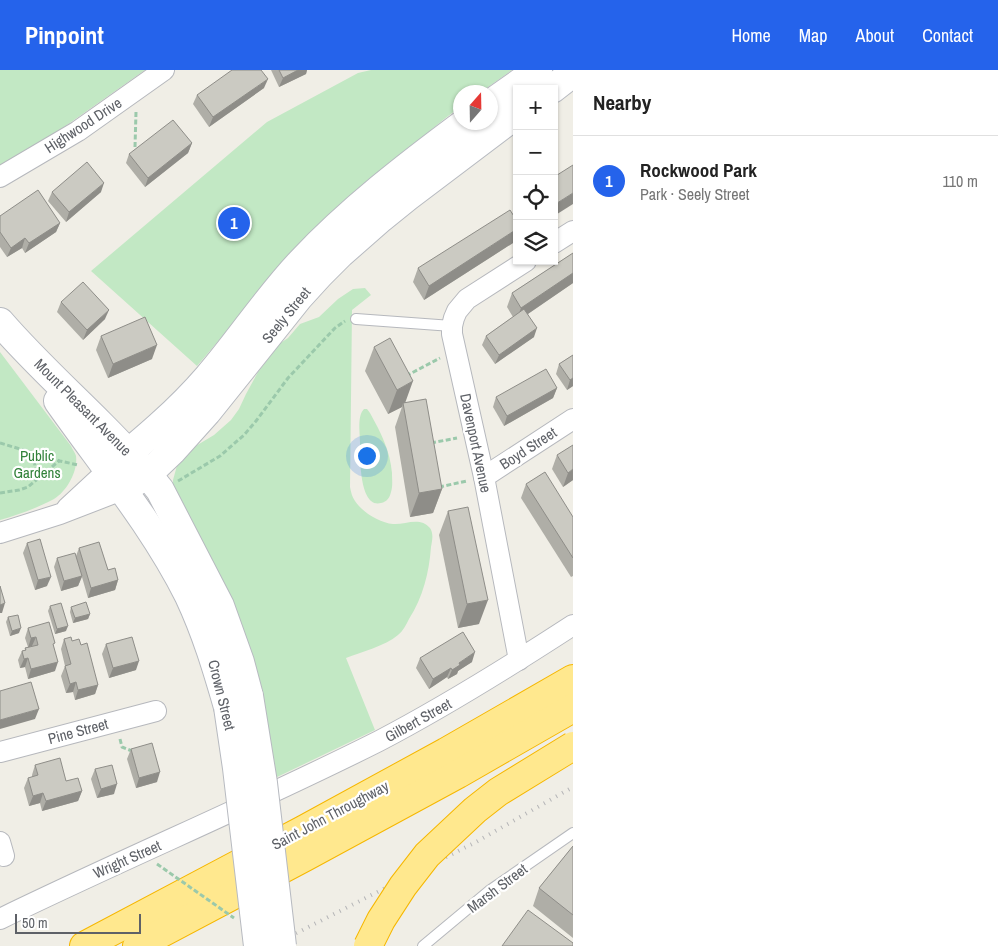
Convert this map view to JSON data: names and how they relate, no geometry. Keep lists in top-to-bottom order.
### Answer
{
  "streets": {
    "highway": ["Saint John Throughway"],
    "main road": ["Seely Street", "Mount Pleasant Avenue", "Crown Street"],
    "street": [
      "Highwood Drive",
      "Davenport Avenue",
      "Boyd Street",
      "Gilbert Street",
      "Pine Street",
      "Wright Street"
    ],
    "lane": ["Marsh Street"]
  },
  "crossings": [
    ["Seely Street", "Mount Pleasant Avenue"],
    ["Seely Street", "Crown Street"],
    ["Mount Pleasant Avenue", "Crown Street"],
    ["Davenport Avenue", "Boyd Street"],
    ["Davenport Avenue", "Gilbert Street"],
    ["Gilbert Street", "Wright Street"]
  ],
  "parks": ["Public Gardens"],
  "scale_bar": "50 m",
  "north": "top",
  "page": {
    "header": "Pinpoint",
    "nav": [
      "Home",
      "Map",
      "About",
      "Contact"
    ],
    "heading": "Nearby",
    "map_buttons": ["+", "−"],
    "list": [
      {
        "mark": "1",
        "name": "Rockwood Park",
        "note": "Park · Seely Street",
        "value": "110 m"
      }
    ],
    "pins": "1",
    "scale": "50 m"
  }
}
